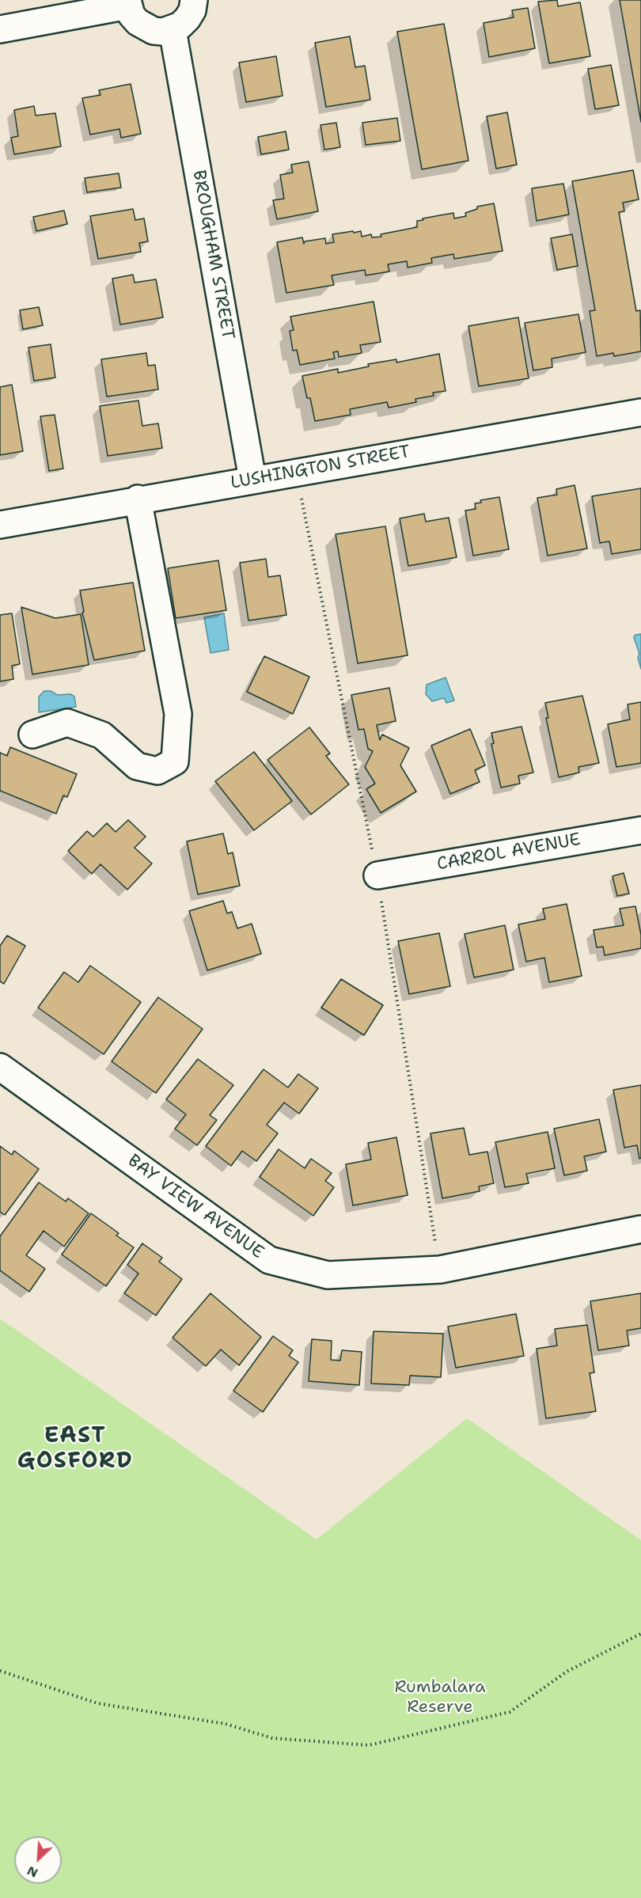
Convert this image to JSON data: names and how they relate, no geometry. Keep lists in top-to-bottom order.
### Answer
{
  "streets": {
    "street": [
      "BROUGHAM STREET",
      "LUSHINGTON STREET",
      "CARROL AVENUE",
      "BAY VIEW AVENUE"
    ]
  },
  "crossings": [
    ["BROUGHAM STREET", "LUSHINGTON STREET"]
  ],
  "districts": ["EAST GOSFORD"],
  "parks": ["Rumbalara Reserve"],
  "north": "bottom left"
}
